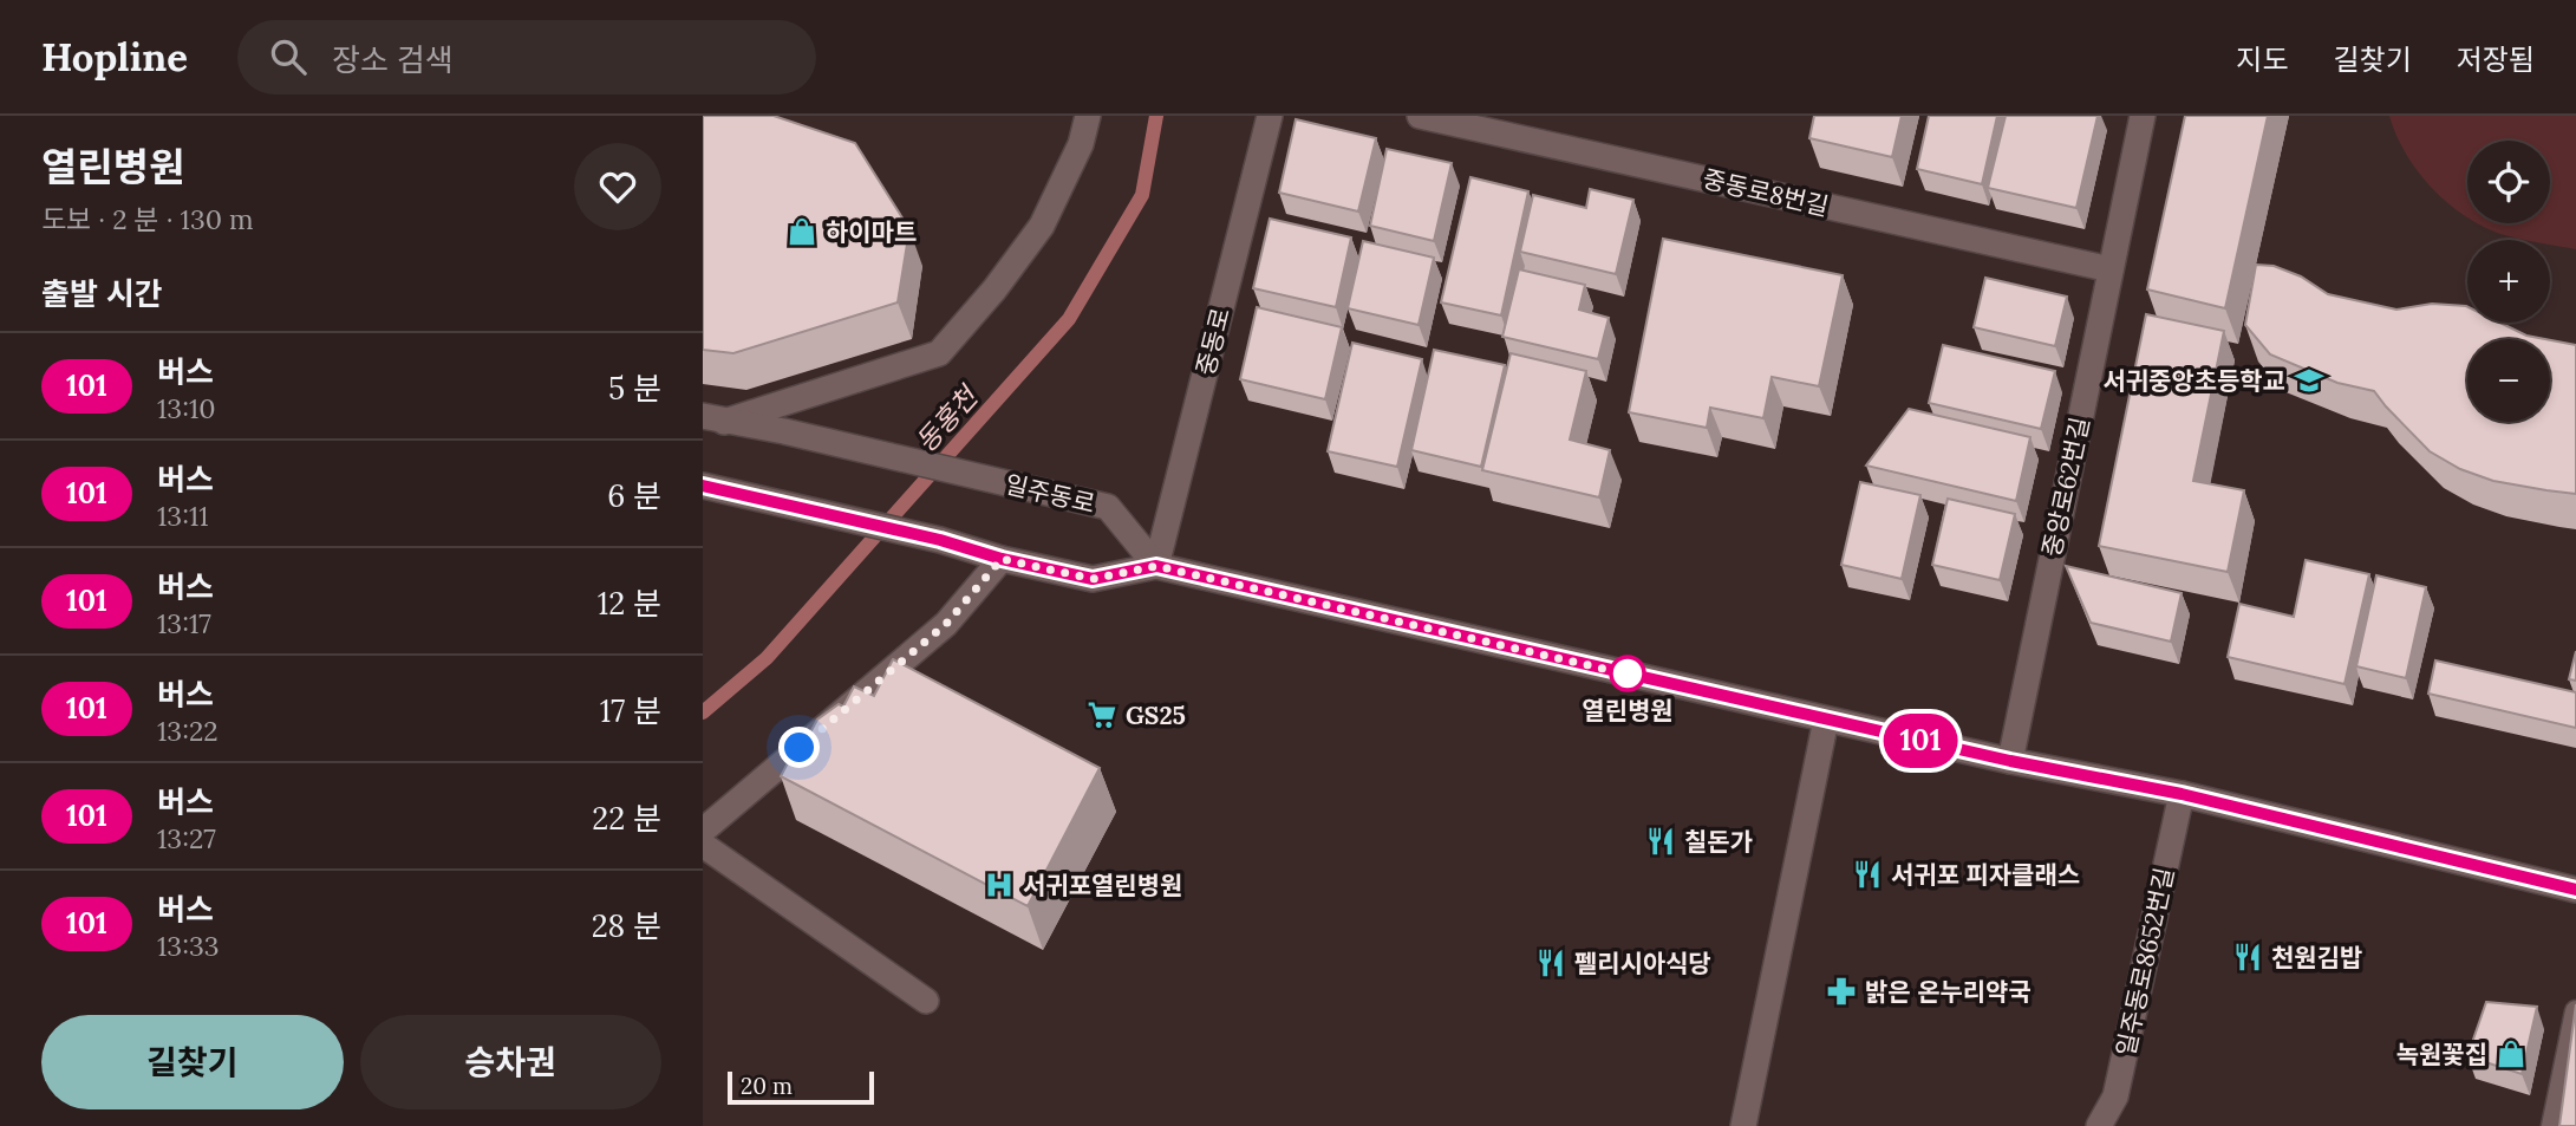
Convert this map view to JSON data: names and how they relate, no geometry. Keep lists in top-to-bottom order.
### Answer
{
  "streets": {
    "street": [
      "중동로8번길",
      "중동로",
      "중앙로62번길",
      "일주동로",
      "일주동로8652번길"
    ]
  },
  "crossings": [
    ["중동로8번길", "중앙로62번길"],
    ["중동로", "일주동로"]
  ],
  "water": ["동홍천"],
  "places": {
    "shop": ["하이마트", "녹원꽃집"],
    "school or university": ["서귀중앙초등학교"],
    "other": ["열린병원"],
    "supermarket": ["GS25"],
    "restaurant": [
      "칠돈가",
      "서귀포 피자클래스",
      "천원김밥",
      "펠리시아식당"
    ],
    "hospital": ["서귀포열린병원"],
    "pharmacy": ["밝은 온누리약국"]
  },
  "lines": ["bus line 101"],
  "scale_bar": "20 m",
  "page": {
    "header": "Hopline",
    "search": "장소 검색",
    "nav": ["지도", "길찾기", "저장됨"],
    "heading": [
      ["열린병원", "도보 · 2 분 · 130 m"],
      "출발 시간"
    ],
    "on_map": "101",
    "map_buttons": ["+", "−"],
    "list": [
      {
        "mark": "101",
        "name": "버스",
        "note": "13:10",
        "value": "5 분"
      },
      {
        "mark": "101",
        "name": "버스",
        "note": "13:11",
        "value": "6 분"
      },
      {
        "mark": "101",
        "name": "버스",
        "note": "13:17",
        "value": "12 분"
      },
      {
        "mark": "101",
        "name": "버스",
        "note": "13:22",
        "value": "17 분"
      },
      {
        "mark": "101",
        "name": "버스",
        "note": "13:27",
        "value": "22 분"
      },
      {
        "mark": "101",
        "name": "버스",
        "note": "13:33",
        "value": "28 분"
      }
    ],
    "buttons": ["길찾기", "승차권"],
    "scale": "20 m"
  }
}
